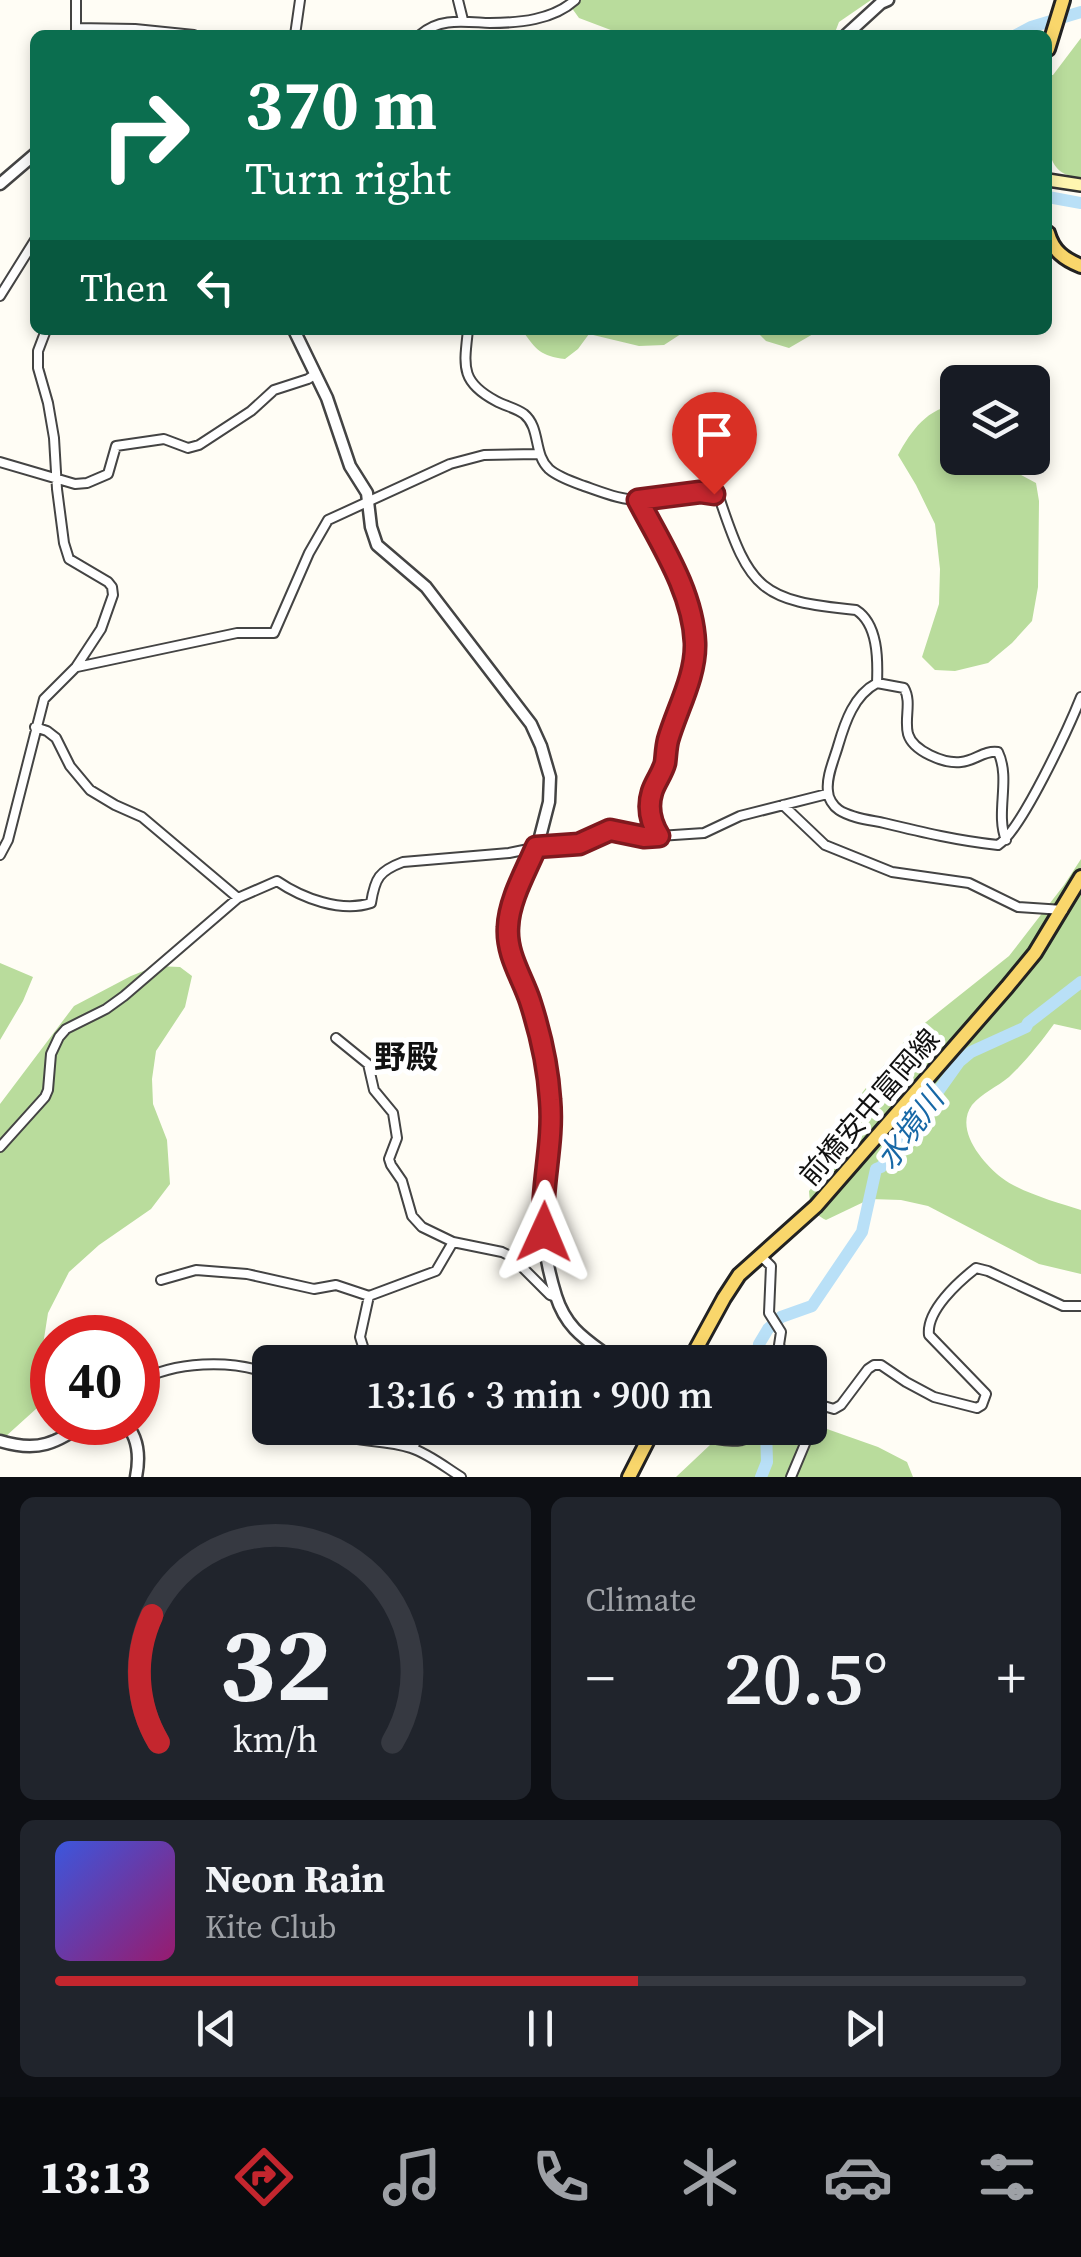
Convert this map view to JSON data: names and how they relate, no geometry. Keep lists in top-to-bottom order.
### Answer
{
  "streets": {
    "main road": ["前橋安中富岡線"]
  },
  "districts": ["野殿"],
  "water": ["水境川"],
  "page": {
    "turn": ["370 m", "Turn right"],
    "then": "Then",
    "limit": "40",
    "trip": "13:16 · 3 min · 900 m",
    "tile": "Climate",
    "heat": ["−", "20.5°", "+"],
    "song": ["Neon Rain", "Kite Club"],
    "tabs": "13:13",
    "gauge": ["32", "km/h"]
  }
}
